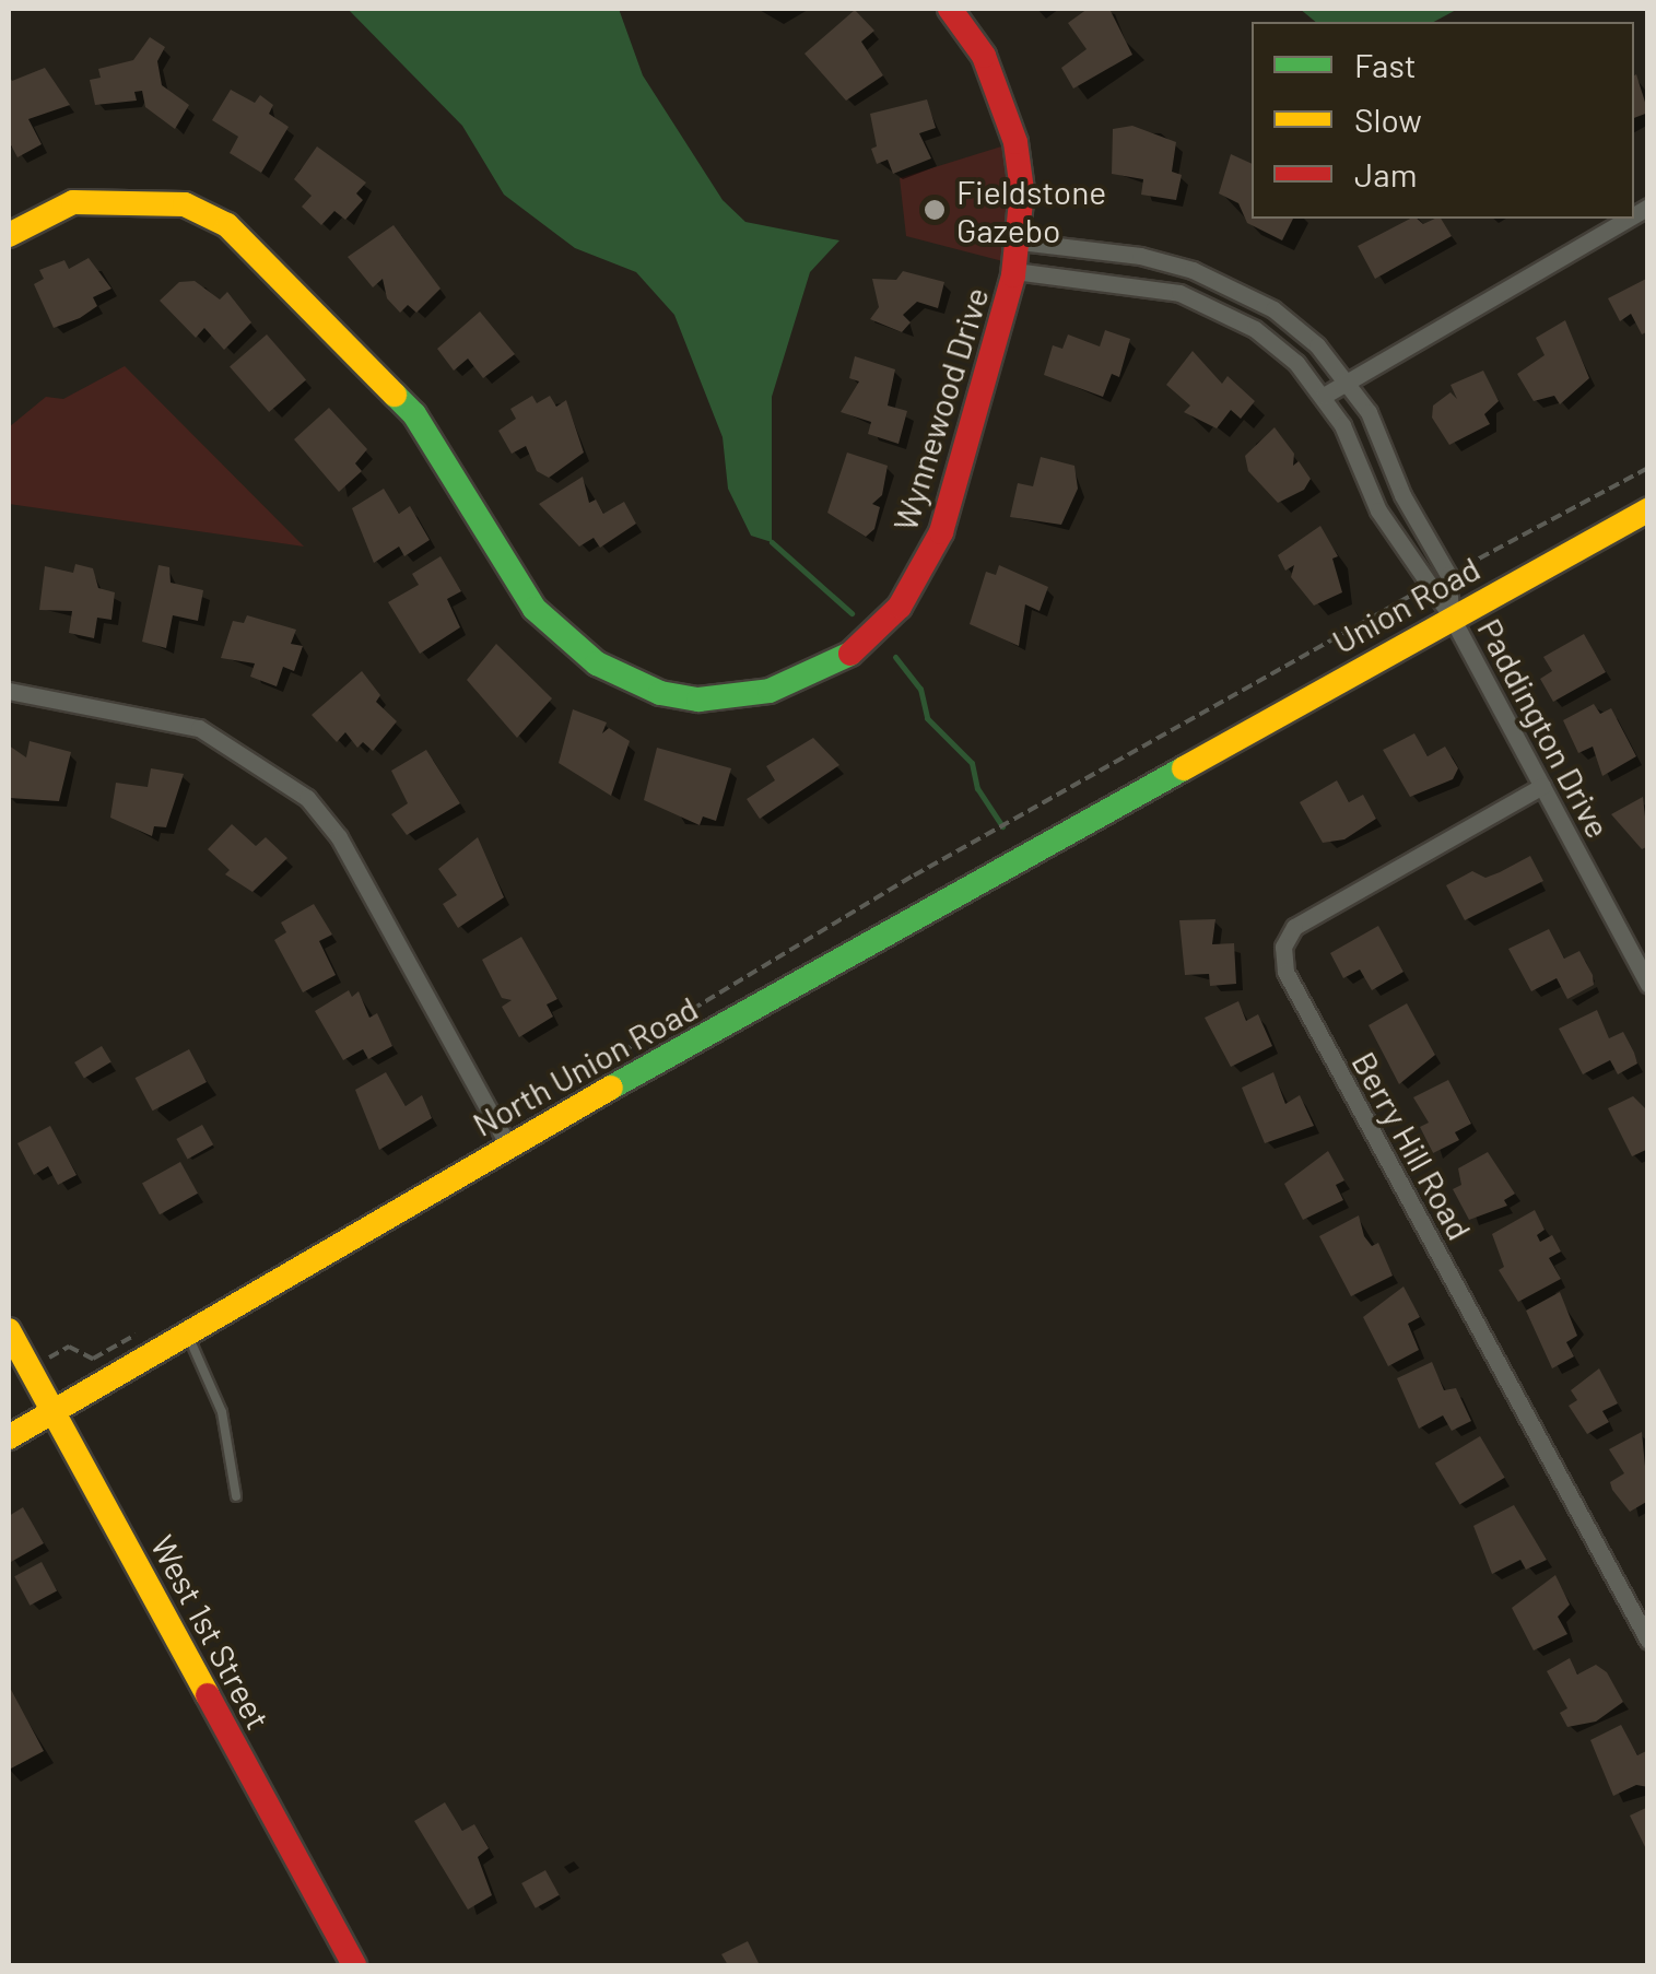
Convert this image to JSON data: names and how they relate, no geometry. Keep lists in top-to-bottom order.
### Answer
{
  "streets": {
    "main road": [
      "Wynnewood Drive",
      "Union Road",
      "North Union Road",
      "West 1st Street"
    ],
    "street": ["Paddington Drive", "Berry Hill Road"]
  },
  "crossings": [
    ["Union Road", "Paddington Drive"],
    ["Union Road", "North Union Road"],
    ["Paddington Drive", "Berry Hill Road"],
    ["North Union Road", "West 1st Street"]
  ],
  "places": ["Fieldstone Gazebo"],
  "legend": ["Fast", "Slow", "Jam"]
}
